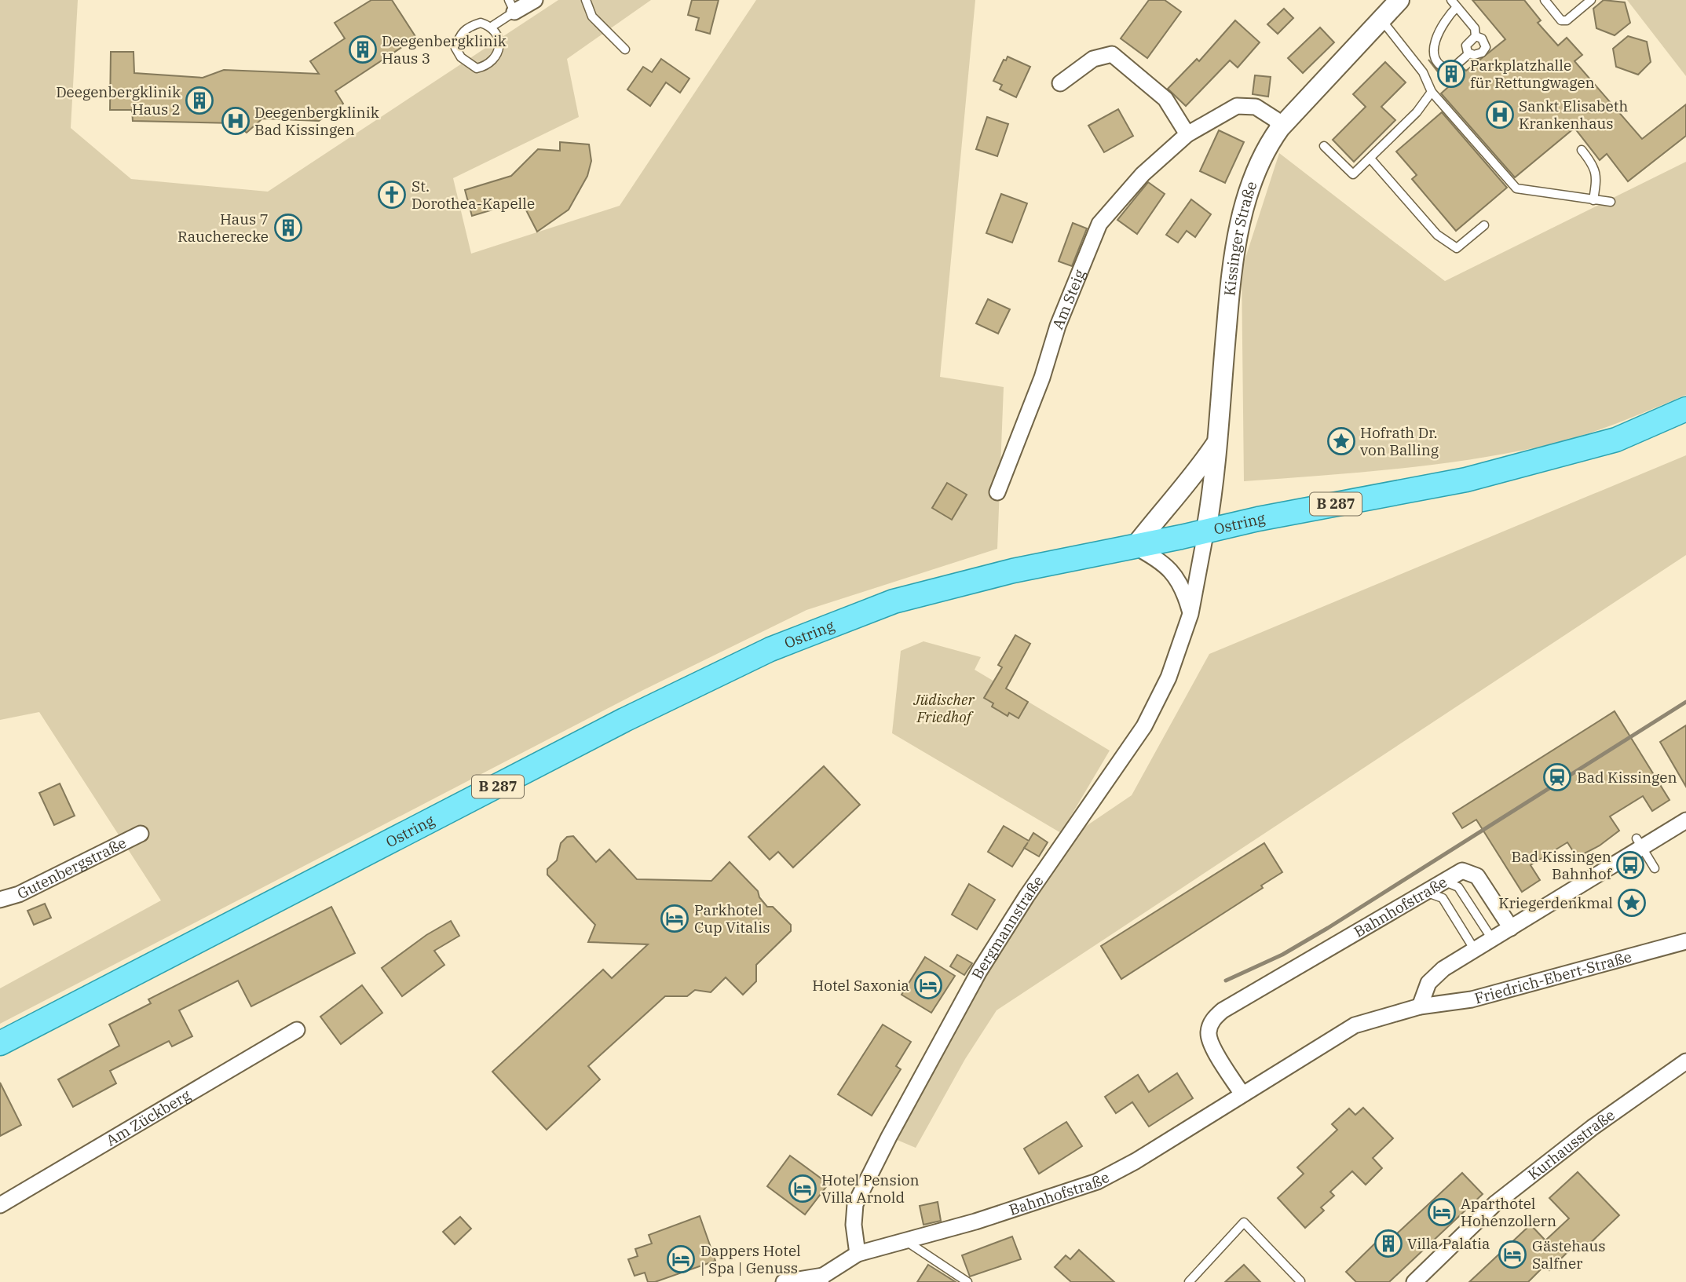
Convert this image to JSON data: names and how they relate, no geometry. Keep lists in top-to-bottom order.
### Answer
{
  "streets": {
    "main road": ["B 287", "Ostring"],
    "street": [
      "Kissinger Straße",
      "Am Steig",
      "Gutenbergstraße",
      "Bahnhofstraße",
      "Bergmannstraße",
      "Friedrich-Ebert-Straße",
      "Am Zückberg",
      "Kurhausstraße"
    ]
  },
  "crossings": [
    ["Kissinger Straße", "Am Steig"],
    ["Kissinger Straße", "Ostring"],
    ["Kissinger Straße", "Bergmannstraße"],
    ["Ostring", "Bergmannstraße"],
    ["Bahnhofstraße", "Bergmannstraße"],
    ["Bahnhofstraße", "Friedrich-Ebert-Straße"]
  ],
  "parks": ["Jüdischer Friedhof"],
  "places": {
    "building": [
      "Deegenbergklinik Haus 3",
      "Parkplatzhalle für Rettungwagen",
      "Deegenbergklinik Haus 2",
      "Haus 7 Raucherecke",
      "Villa Palatia"
    ],
    "hospital": ["Sankt Elisabeth Krankenhaus", "Deegenbergklinik Bad Kissingen"],
    "church": ["St. Dorothea-Kapelle"],
    "place": ["Hofrath Dr. von Balling", "Kriegerdenkmal"],
    "station": ["Bad Kissingen"],
    "bus stop": ["Bad Kissingen Bahnhof"],
    "hotel": [
      "Parkhotel Cup Vitalis",
      "Hotel Saxonia",
      "Hotel Pension Villa Arnold",
      "Aparthotel Hohenzollern",
      "Gästehaus Salfner",
      "Dappers Hotel | Spa | Genuss"
    ]
  }
}
